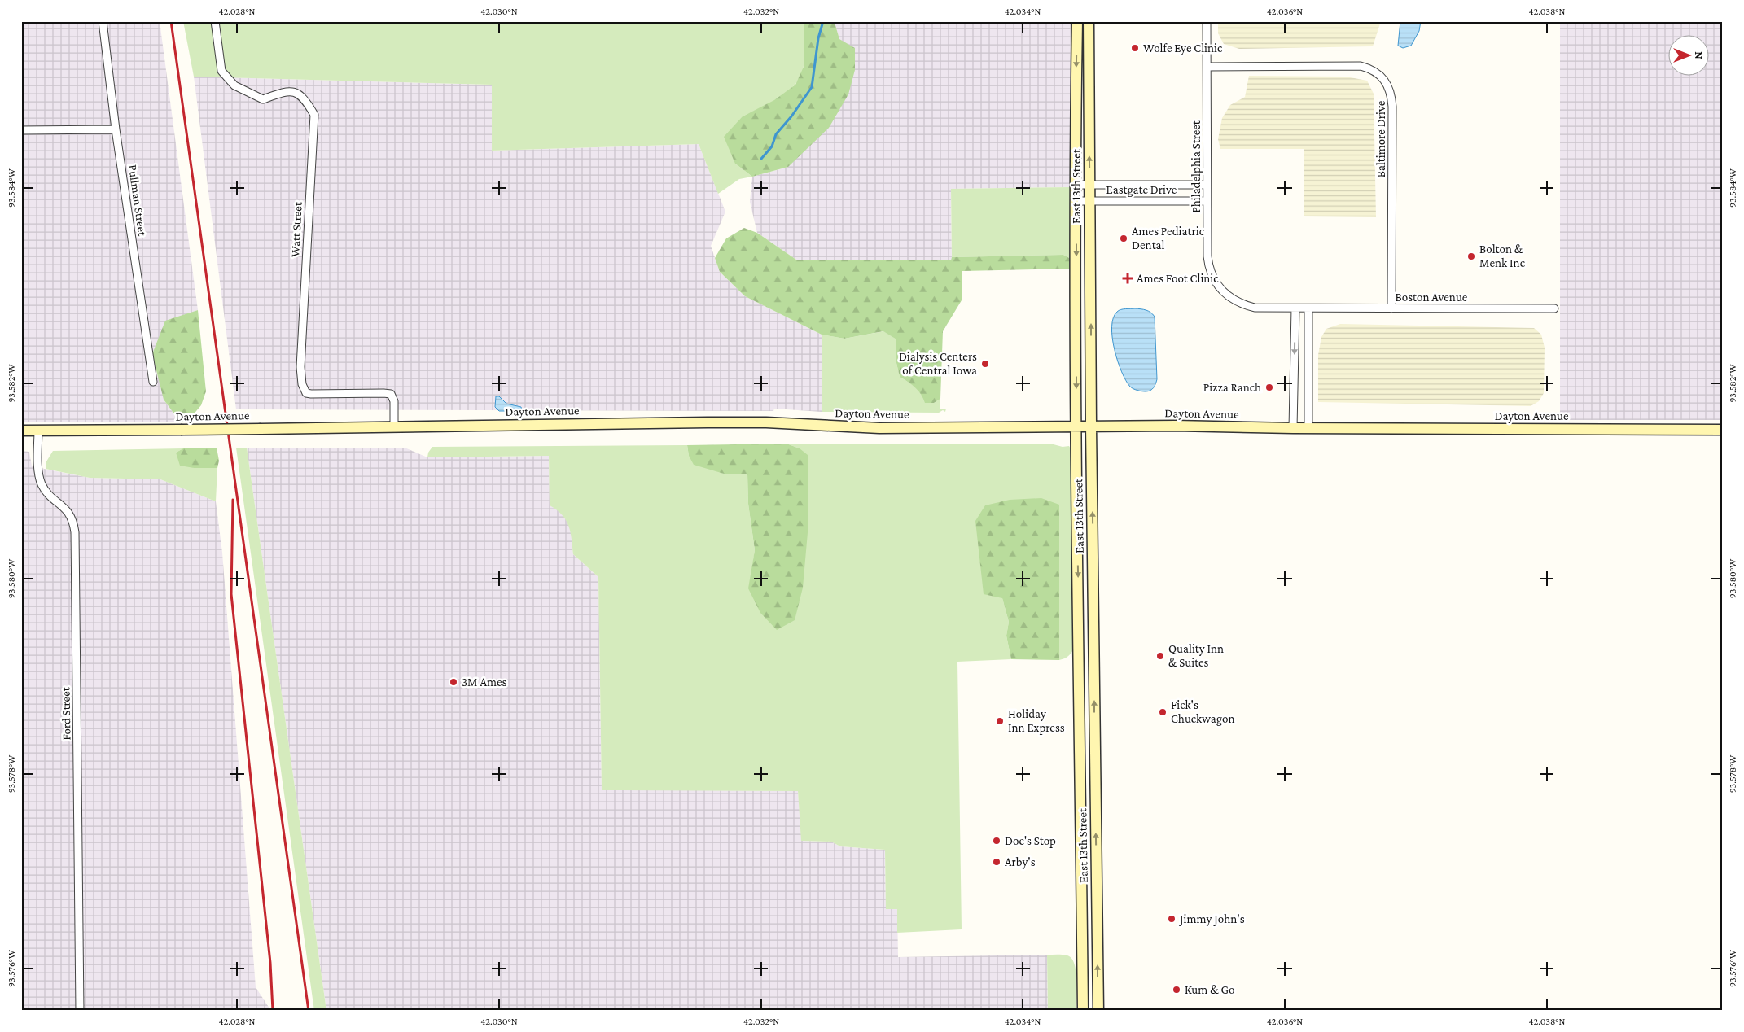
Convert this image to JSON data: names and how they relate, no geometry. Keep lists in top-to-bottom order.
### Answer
{
  "streets": {
    "main road": ["East 13th Street", "Dayton Avenue"],
    "street": [
      "Baltimore Drive",
      "Philadelphia Street",
      "Eastgate Drive",
      "Pullman Street",
      "Watt Street",
      "Boston Avenue",
      "Ford Street"
    ]
  },
  "crossings": [
    ["Baltimore Drive", "Philadelphia Street"],
    ["Baltimore Drive", "Boston Avenue"],
    ["Philadelphia Street", "Eastgate Drive"],
    ["Philadelphia Street", "Boston Avenue"],
    ["East 13th Street", "Eastgate Drive"],
    ["East 13th Street", "Dayton Avenue"],
    ["Watt Street", "Dayton Avenue"],
    ["Dayton Avenue", "Ford Street"]
  ],
  "places": {
    "other": [
      "Wolfe Eye Clinic",
      "Ames Pediatric Dental",
      "Bolton & Menk Inc",
      "Dialysis Centers of Central Iowa",
      "Pizza Ranch",
      "Quality Inn & Suites",
      "3M Ames",
      "Fick's Chuckwagon",
      "Holiday Inn Express",
      "Doc's Stop",
      "Arby's",
      "Jimmy John's",
      "Kum & Go"
    ],
    "health": ["Ames Foot Clinic"]
  },
  "north": "right",
  "coordinates": [
    "42.028°N",
    "42.030°N",
    "42.032°N",
    "42.034°N",
    "42.036°N",
    "42.038°N",
    "93.584°W",
    "93.582°W",
    "93.580°W",
    "93.578°W",
    "93.576°W"
  ]
}
